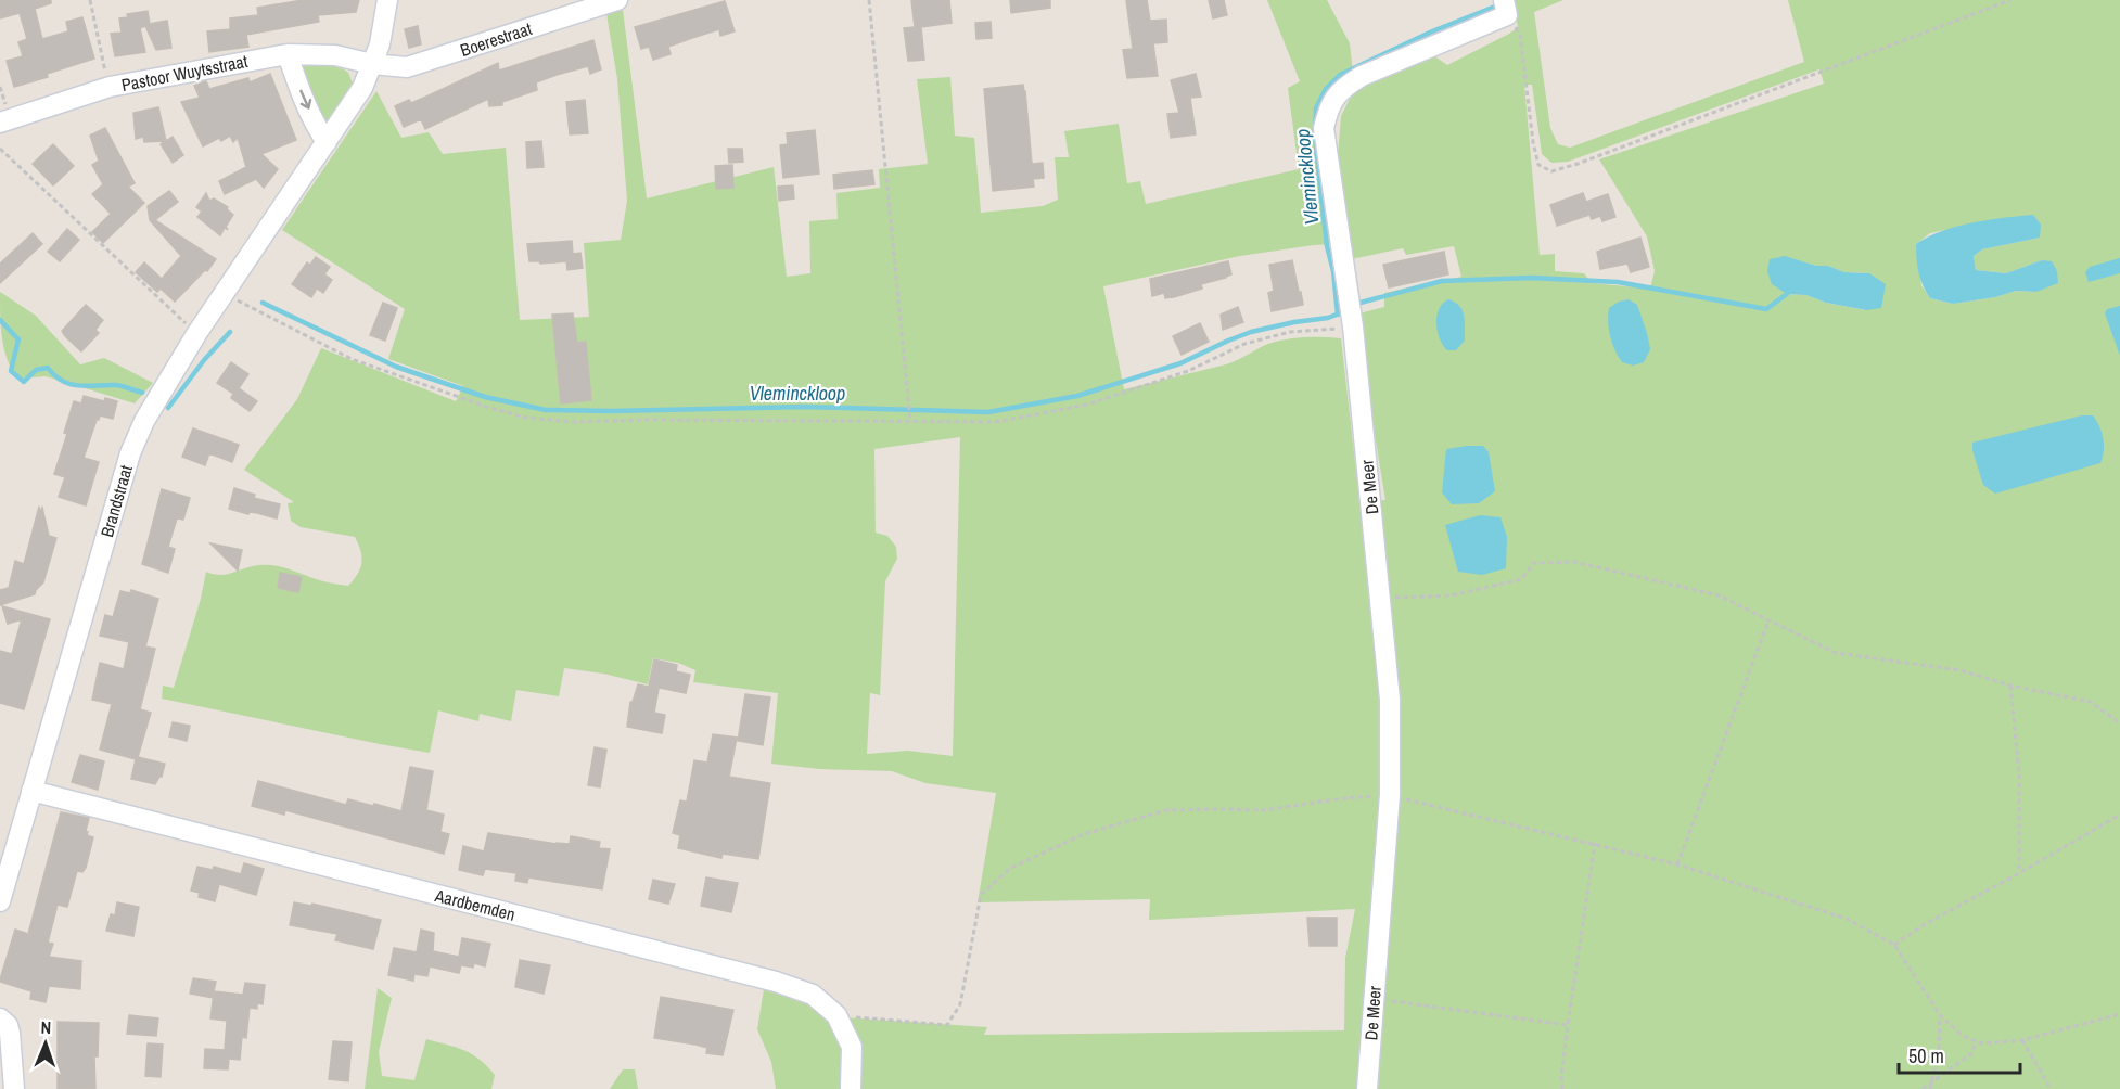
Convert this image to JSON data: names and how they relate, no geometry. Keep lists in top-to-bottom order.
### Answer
{
  "streets": {
    "street": [
      "Boerestraat",
      "Pastoor Wuytsstraat",
      "De Meer",
      "Brandstraat",
      "Aardbemden"
    ]
  },
  "crossings": [
    ["Boerestraat", "Pastoor Wuytsstraat"],
    ["Boerestraat", "Brandstraat"],
    ["Pastoor Wuytsstraat", "Brandstraat"],
    ["Brandstraat", "Aardbemden"]
  ],
  "water": ["Vleminckloop"],
  "scale_bar": "50 m",
  "north": "top"
}
